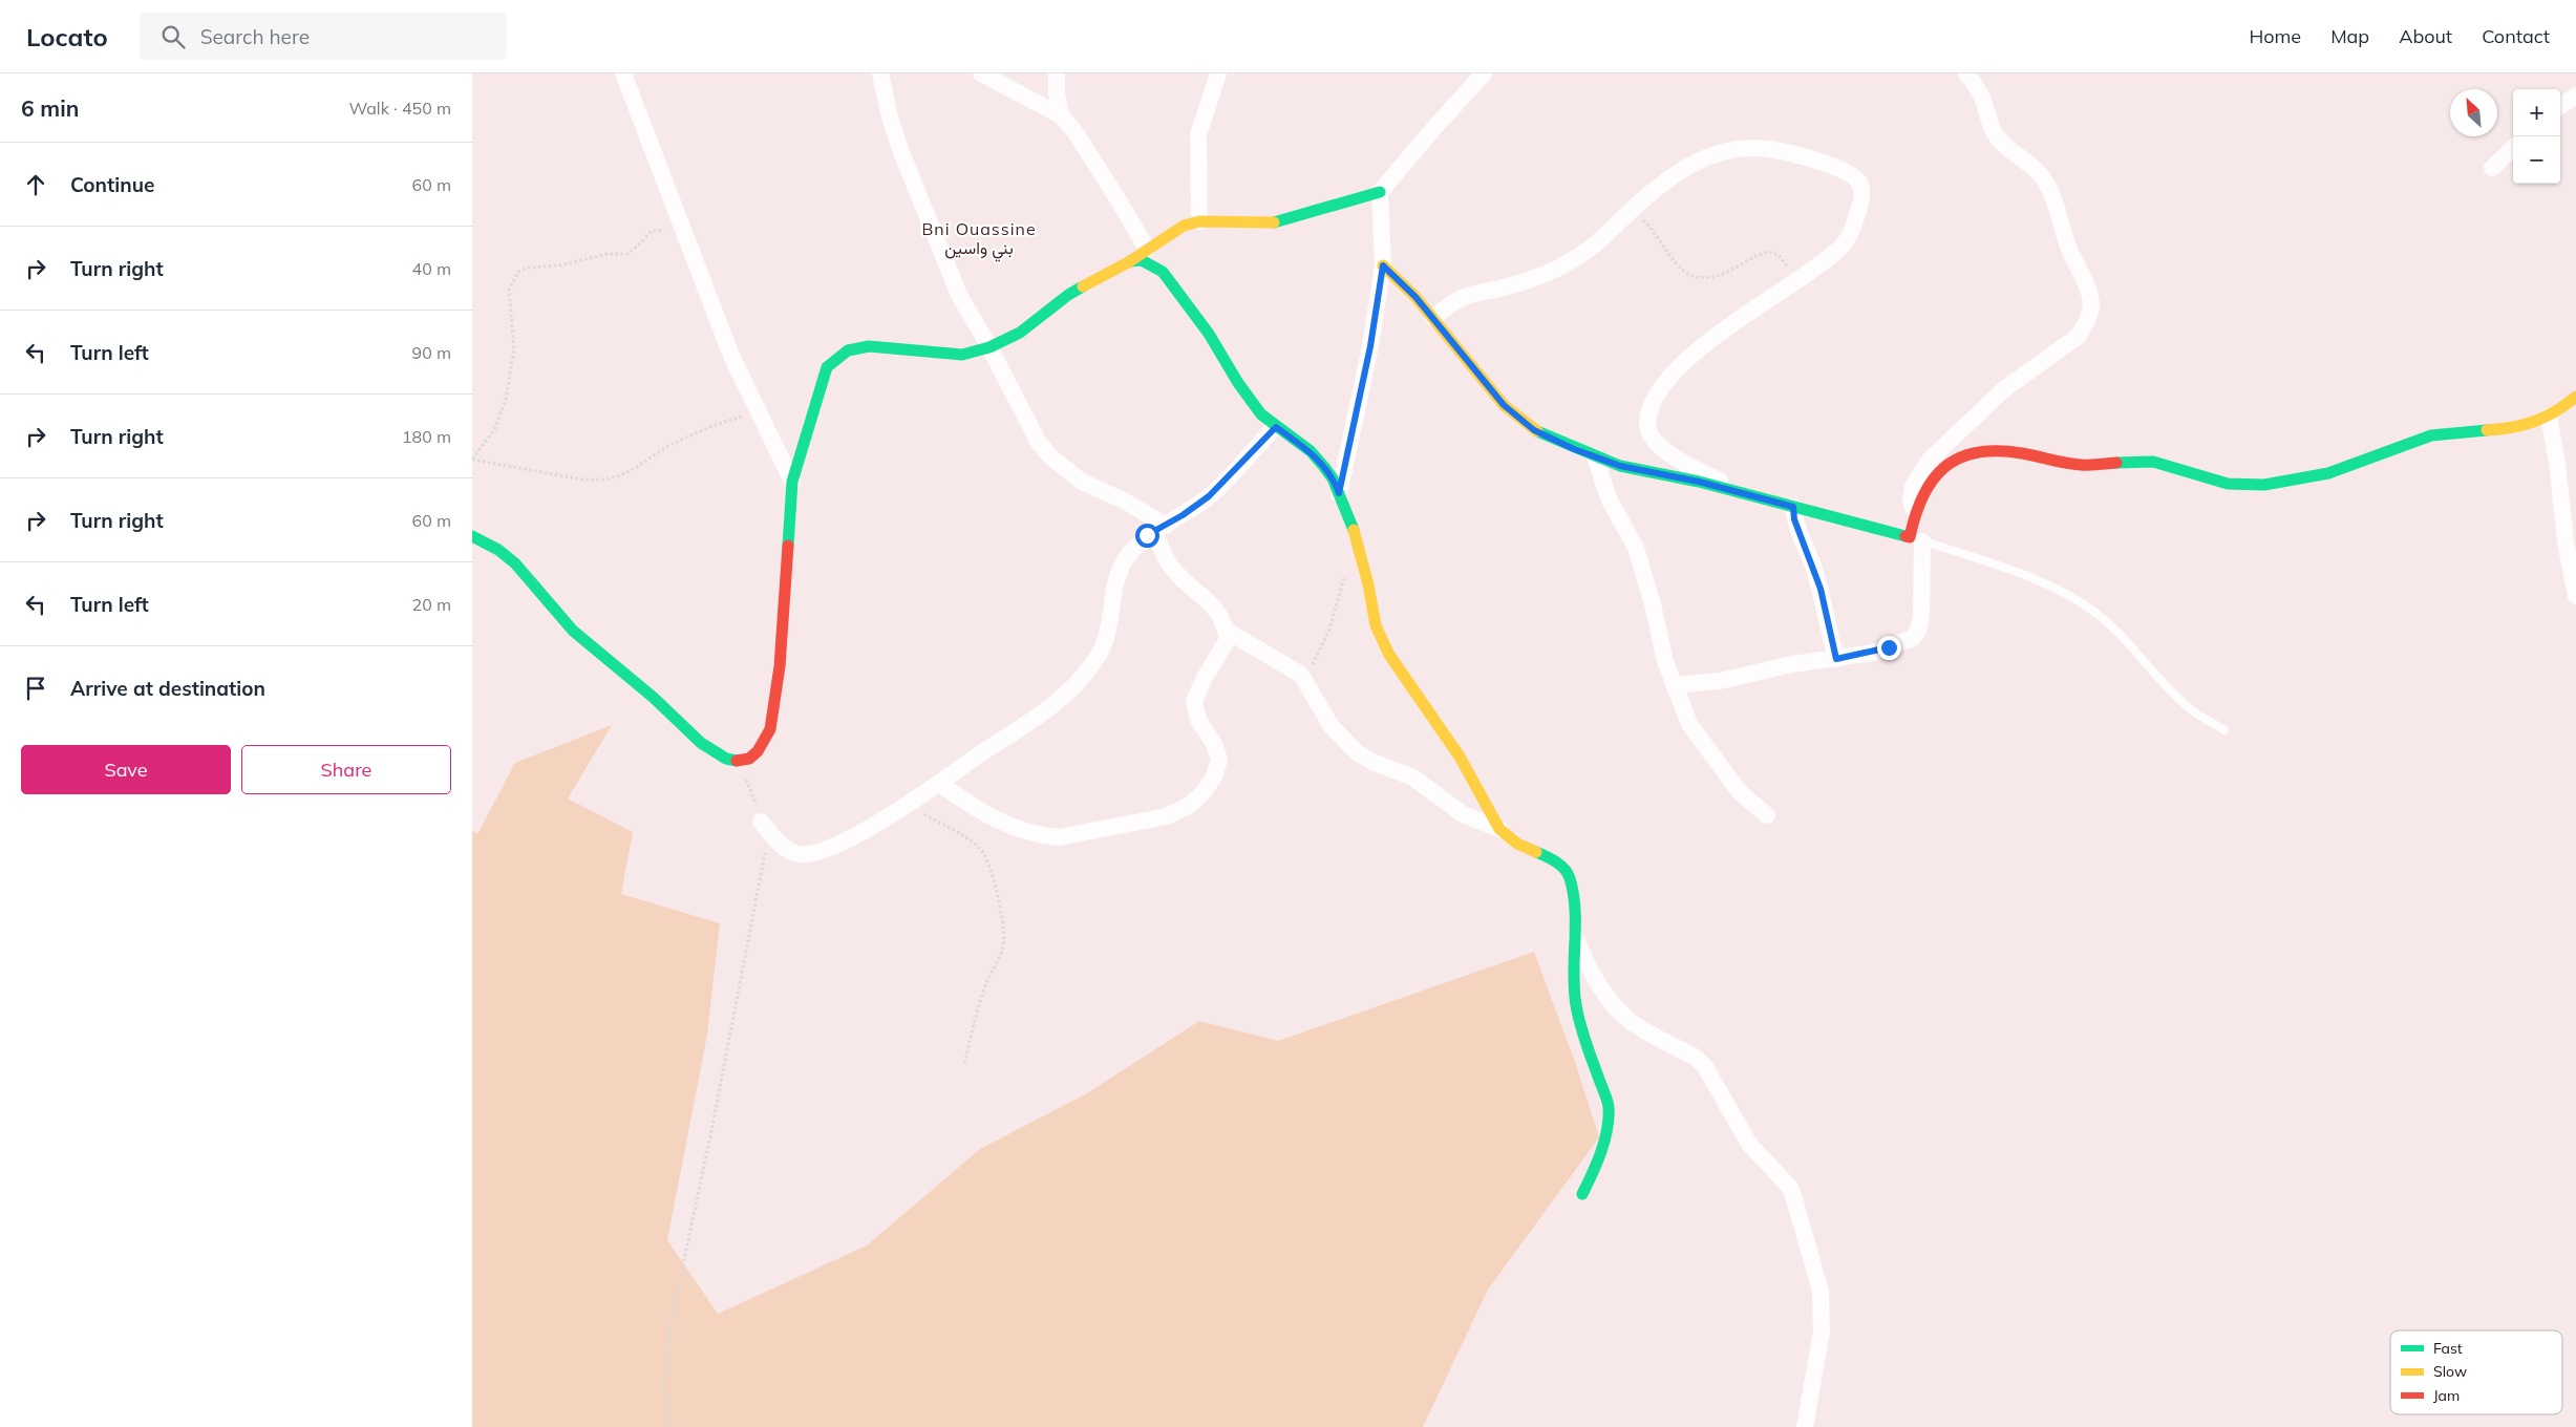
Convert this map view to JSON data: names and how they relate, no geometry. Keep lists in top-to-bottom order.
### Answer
{
  "districts": ["Bni Ouassine بني واسين"],
  "legend": ["Fast", "Slow", "Jam"],
  "north": "top left",
  "page": {
    "header": "Locato",
    "search": "Search here",
    "nav": [
      "Home",
      "Map",
      "About",
      "Contact"
    ],
    "heading": ["6 min", "Walk · 450 m"],
    "map_buttons": ["+", "−"],
    "list": [
      ["Continue", "60 m"],
      ["Turn right", "40 m"],
      ["Turn left", "90 m"],
      ["Turn right", "180 m"],
      ["Turn right", "60 m"],
      ["Turn left", "20 m"],
      "Arrive at destination"
    ],
    "buttons": ["Save", "Share"]
  }
}
